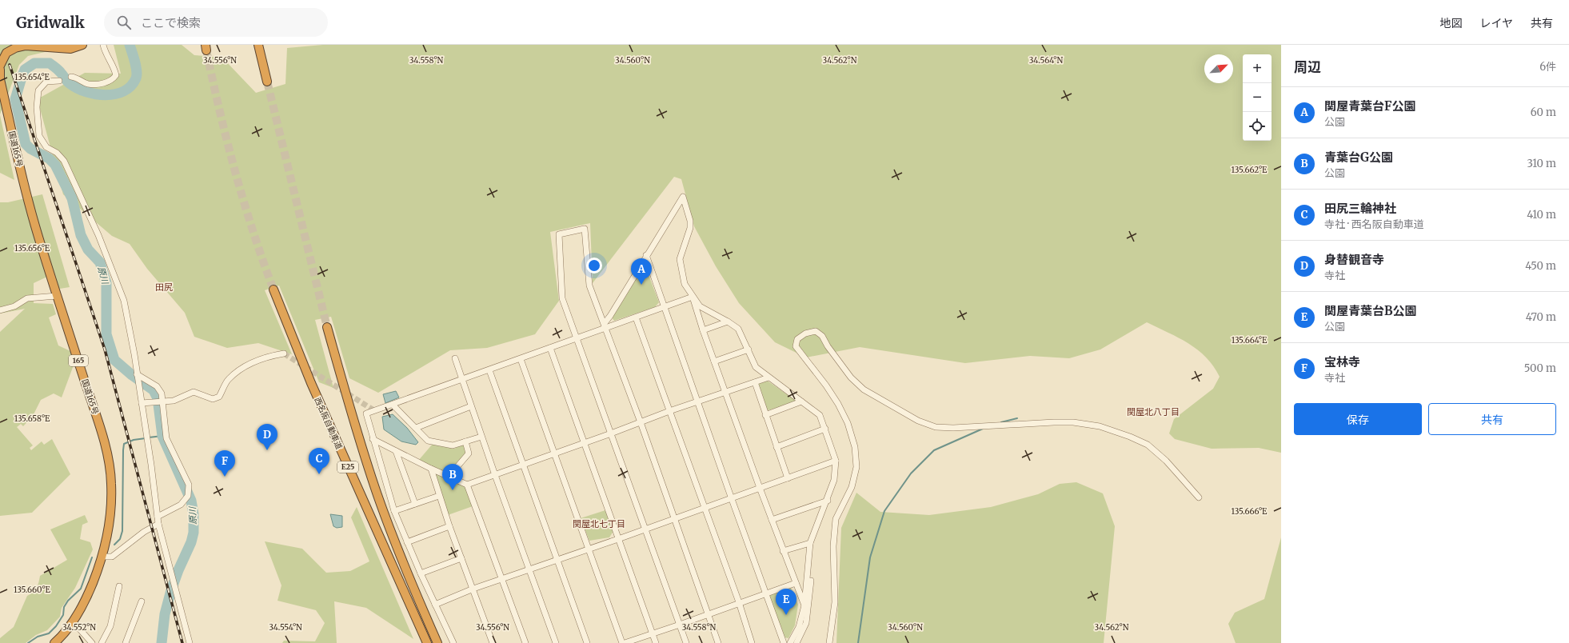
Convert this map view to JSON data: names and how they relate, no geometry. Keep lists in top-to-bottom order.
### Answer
{
  "streets": {
    "highway": [
      "国道165号",
      "165",
      "西名阪自動車道",
      "E25"
    ]
  },
  "districts": ["田尻", "関屋北八丁目", "関屋北七丁目"],
  "water": ["原川"],
  "north": "top right",
  "page": {
    "header": "Gridwalk",
    "search": "ここで検索",
    "nav": ["地図", "レイヤ", "共有"],
    "heading": ["周辺", "6件"],
    "map_buttons": ["+", "−"],
    "list": [
      {
        "mark": "A",
        "name": "関屋青葉台F公園",
        "note": "公園",
        "value": "60 m"
      },
      {
        "mark": "B",
        "name": "青葉台G公園",
        "note": "公園",
        "value": "310 m"
      },
      {
        "mark": "C",
        "name": "田尻三輪神社",
        "note": "寺社 · 西名阪自動車道",
        "value": "410 m"
      },
      {
        "mark": "D",
        "name": "身替観音寺",
        "note": "寺社",
        "value": "450 m"
      },
      {
        "mark": "E",
        "name": "関屋青葉台B公園",
        "note": "公園",
        "value": "470 m"
      },
      {
        "mark": "F",
        "name": "宝林寺",
        "note": "寺社",
        "value": "500 m"
      }
    ],
    "pins": [
      "A",
      "D",
      "C",
      "F",
      "B",
      "E"
    ],
    "buttons": ["保存", "共有"]
  },
  "coordinates": [
    "34.556°N",
    "34.558°N",
    "34.560°N",
    "34.562°N",
    "34.564°N",
    "135.654°E",
    "135.662°E",
    "135.656°E",
    "135.664°E",
    "135.658°E",
    "135.666°E",
    "135.660°E",
    "34.552°N",
    "34.554°N"
  ]
}
